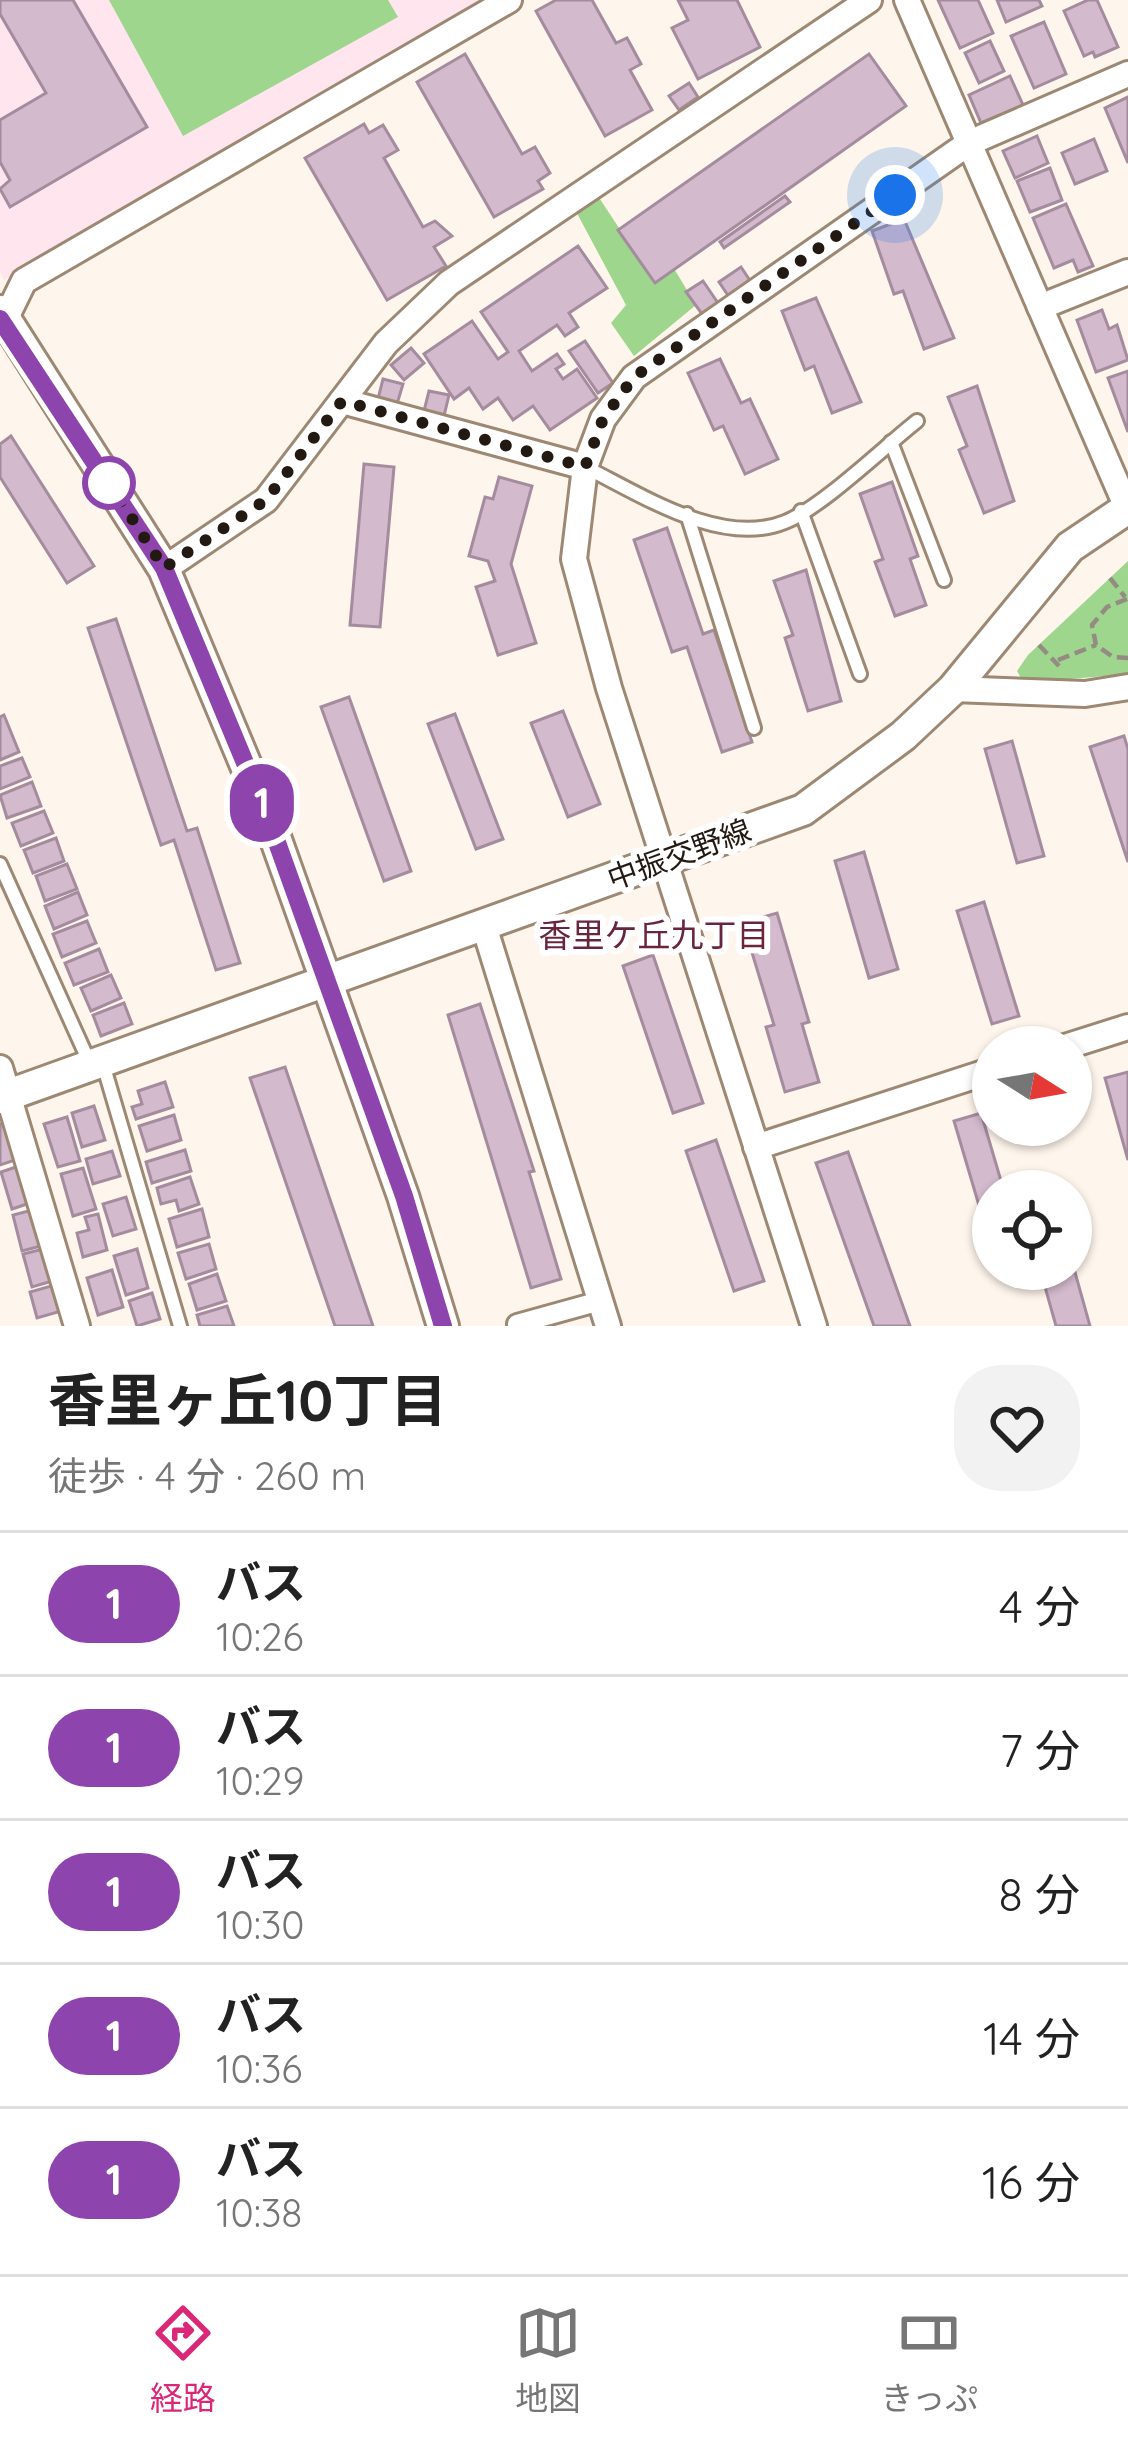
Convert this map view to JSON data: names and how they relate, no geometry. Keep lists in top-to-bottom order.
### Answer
{
  "streets": {
    "street": ["中振交野線"]
  },
  "districts": ["香里ケ丘九丁目"],
  "lines": ["bus line 1"],
  "north": "right",
  "page": {
    "on_map": "1",
    "heading": ["香里ヶ丘10丁目", "徒歩 · 4 分 · 260 m"],
    "list": [
      {
        "mark": "1",
        "name": "バス",
        "note": "10:26",
        "value": "4 分"
      },
      {
        "mark": "1",
        "name": "バス",
        "note": "10:29",
        "value": "7 分"
      },
      {
        "mark": "1",
        "name": "バス",
        "note": "10:30",
        "value": "8 分"
      },
      {
        "mark": "1",
        "name": "バス",
        "note": "10:36",
        "value": "14 分"
      },
      {
        "mark": "1",
        "name": "バス",
        "note": "10:38",
        "value": "16 分"
      }
    ],
    "tabs": ["経路", "地図", "きっぷ"]
  }
}
